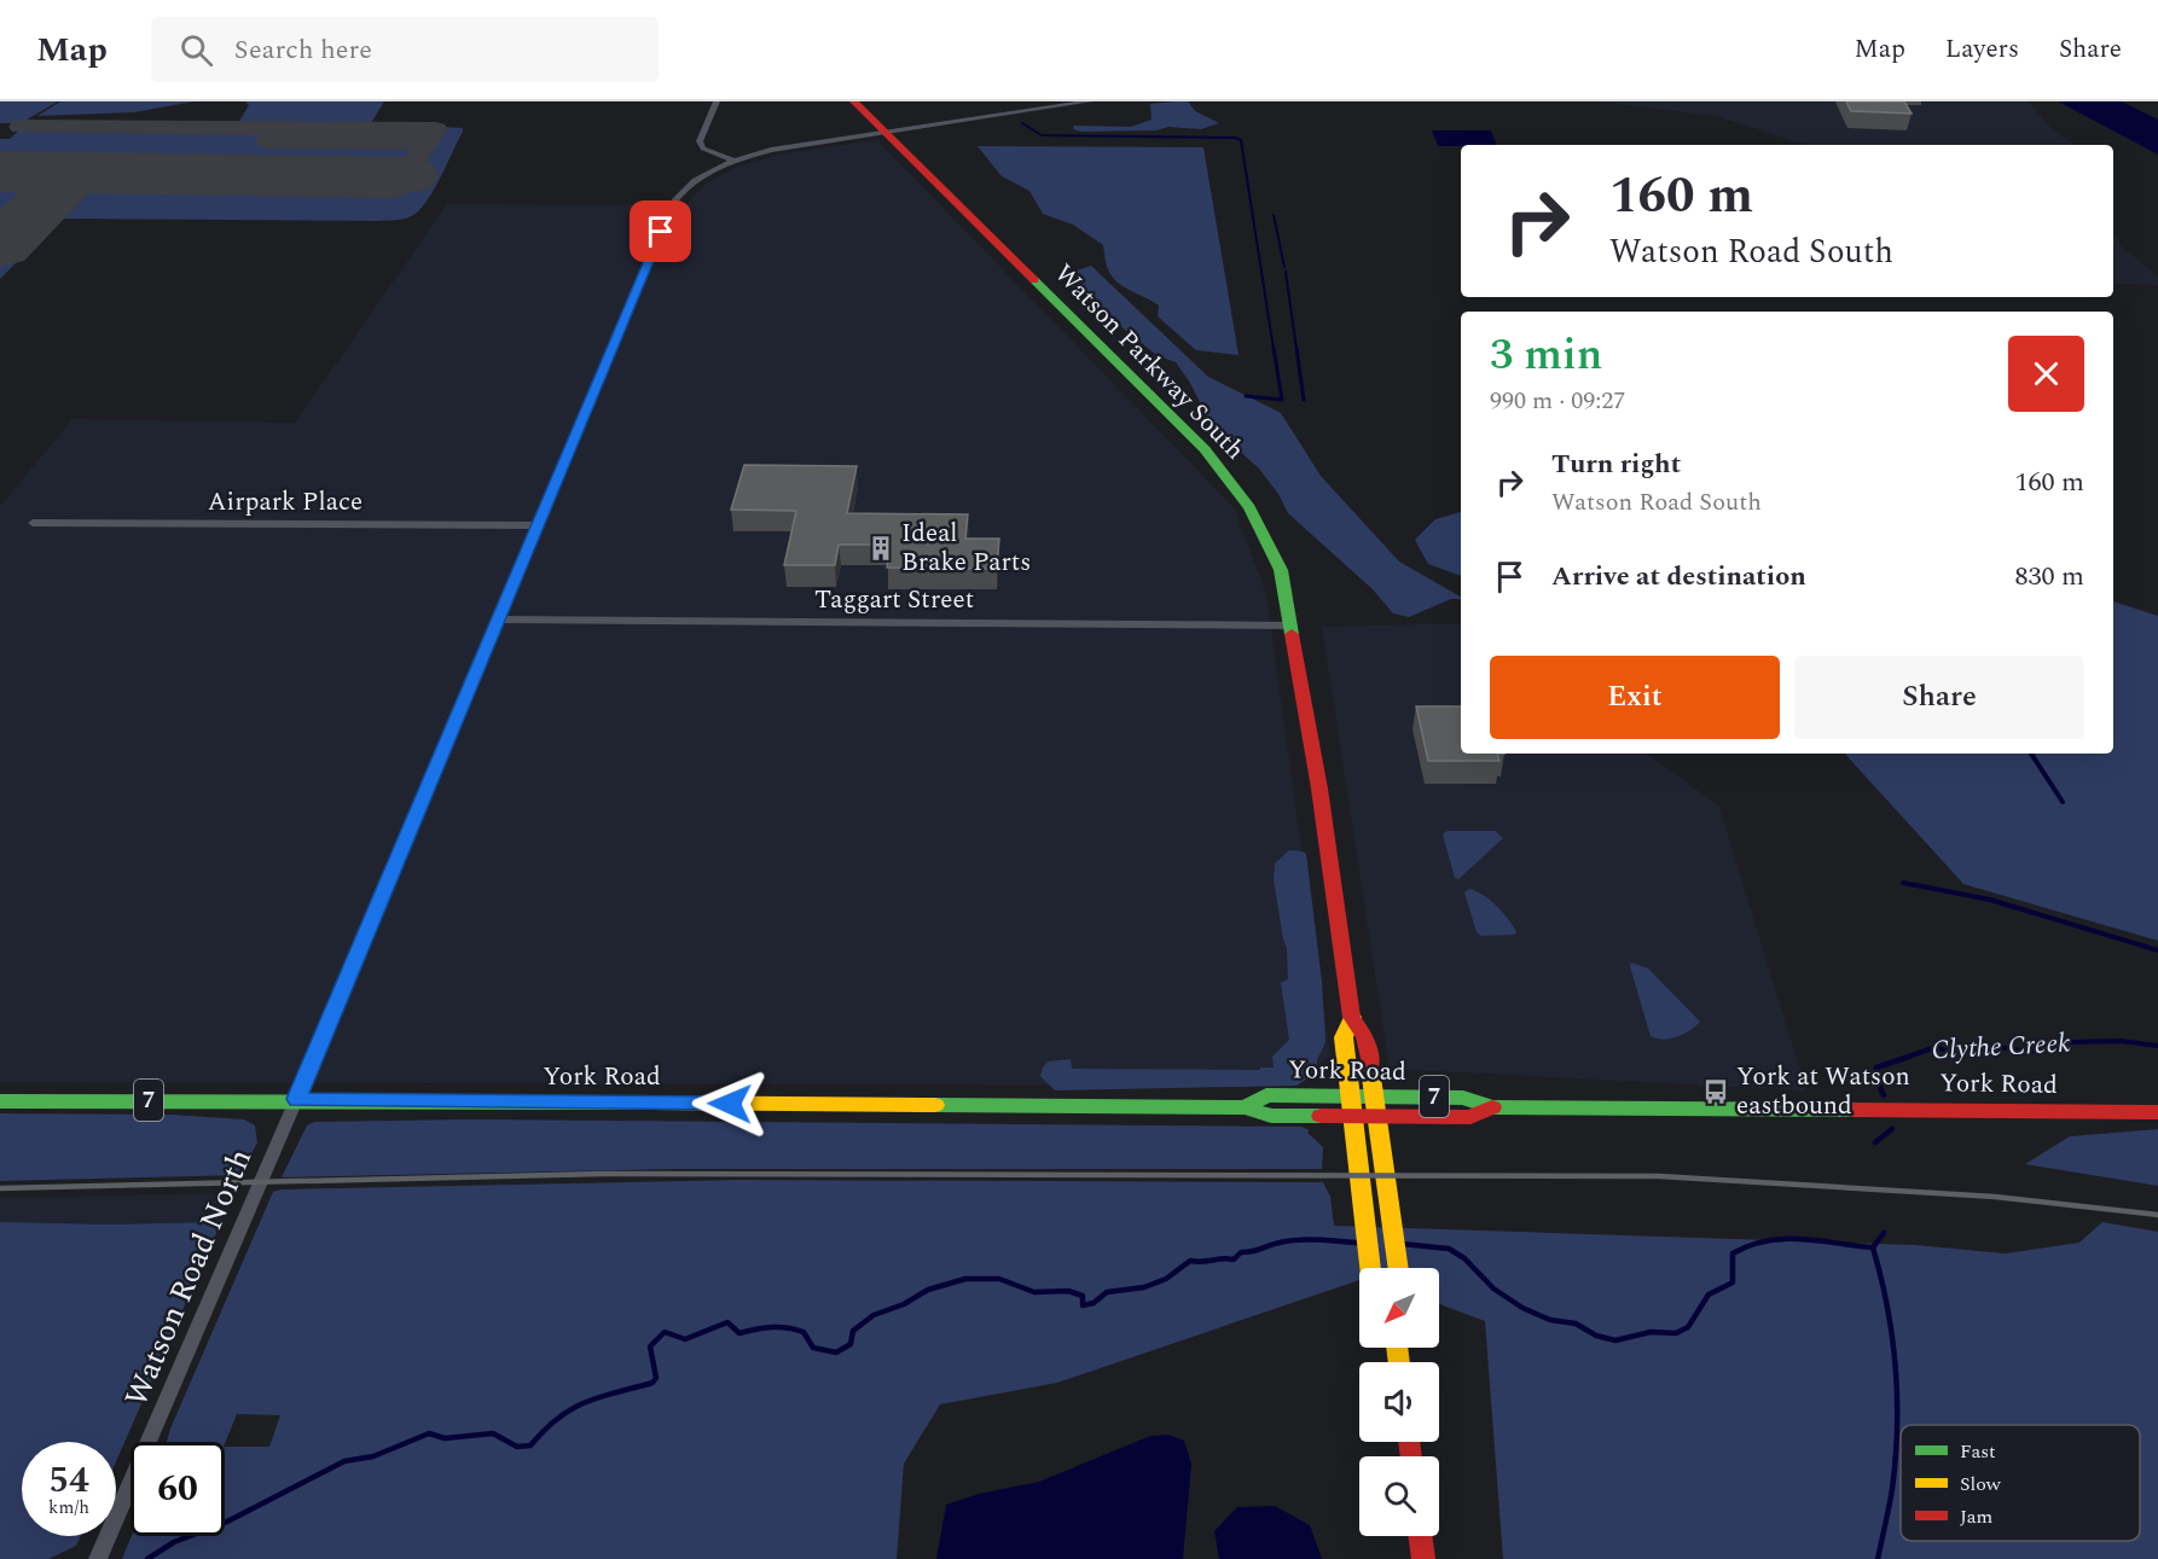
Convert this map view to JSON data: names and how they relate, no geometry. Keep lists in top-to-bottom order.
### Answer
{
  "streets": {
    "main road": ["Watson Parkway South", "York Road", "7"],
    "street": ["Airpark Place", "Taggart Street", "Watson Road North"]
  },
  "crossings": [
    ["Watson Parkway South", "Taggart Street"],
    ["Watson Parkway South", "York Road"],
    ["Watson Parkway South", "Watson Road North"],
    ["Airpark Place", "Watson Road North"],
    ["Taggart Street", "Watson Road North"],
    ["York Road", "Watson Road North"]
  ],
  "water": ["Clythe Creek"],
  "places": {
    "building": ["Ideal Brake Parts"],
    "bus stop": ["York at Watson eastbound"]
  },
  "legend": ["Fast", "Slow", "Jam"],
  "north": "bottom left",
  "page": {
    "header": "Map",
    "search": "Search here",
    "nav": ["Map", "Layers", "Share"],
    "turn": ["160 m", "Watson Road South"],
    "heading": ["3 min", "990 m · 09:27"],
    "list": [
      {
        "name": "Turn right",
        "note": "Watson Road South",
        "value": "160 m"
      },
      {
        "name": "Arrive at destination",
        "value": "830 m"
      }
    ],
    "buttons": ["Exit", "Share"],
    "speed": "54 km/h",
    "limit": "60"
  }
}
